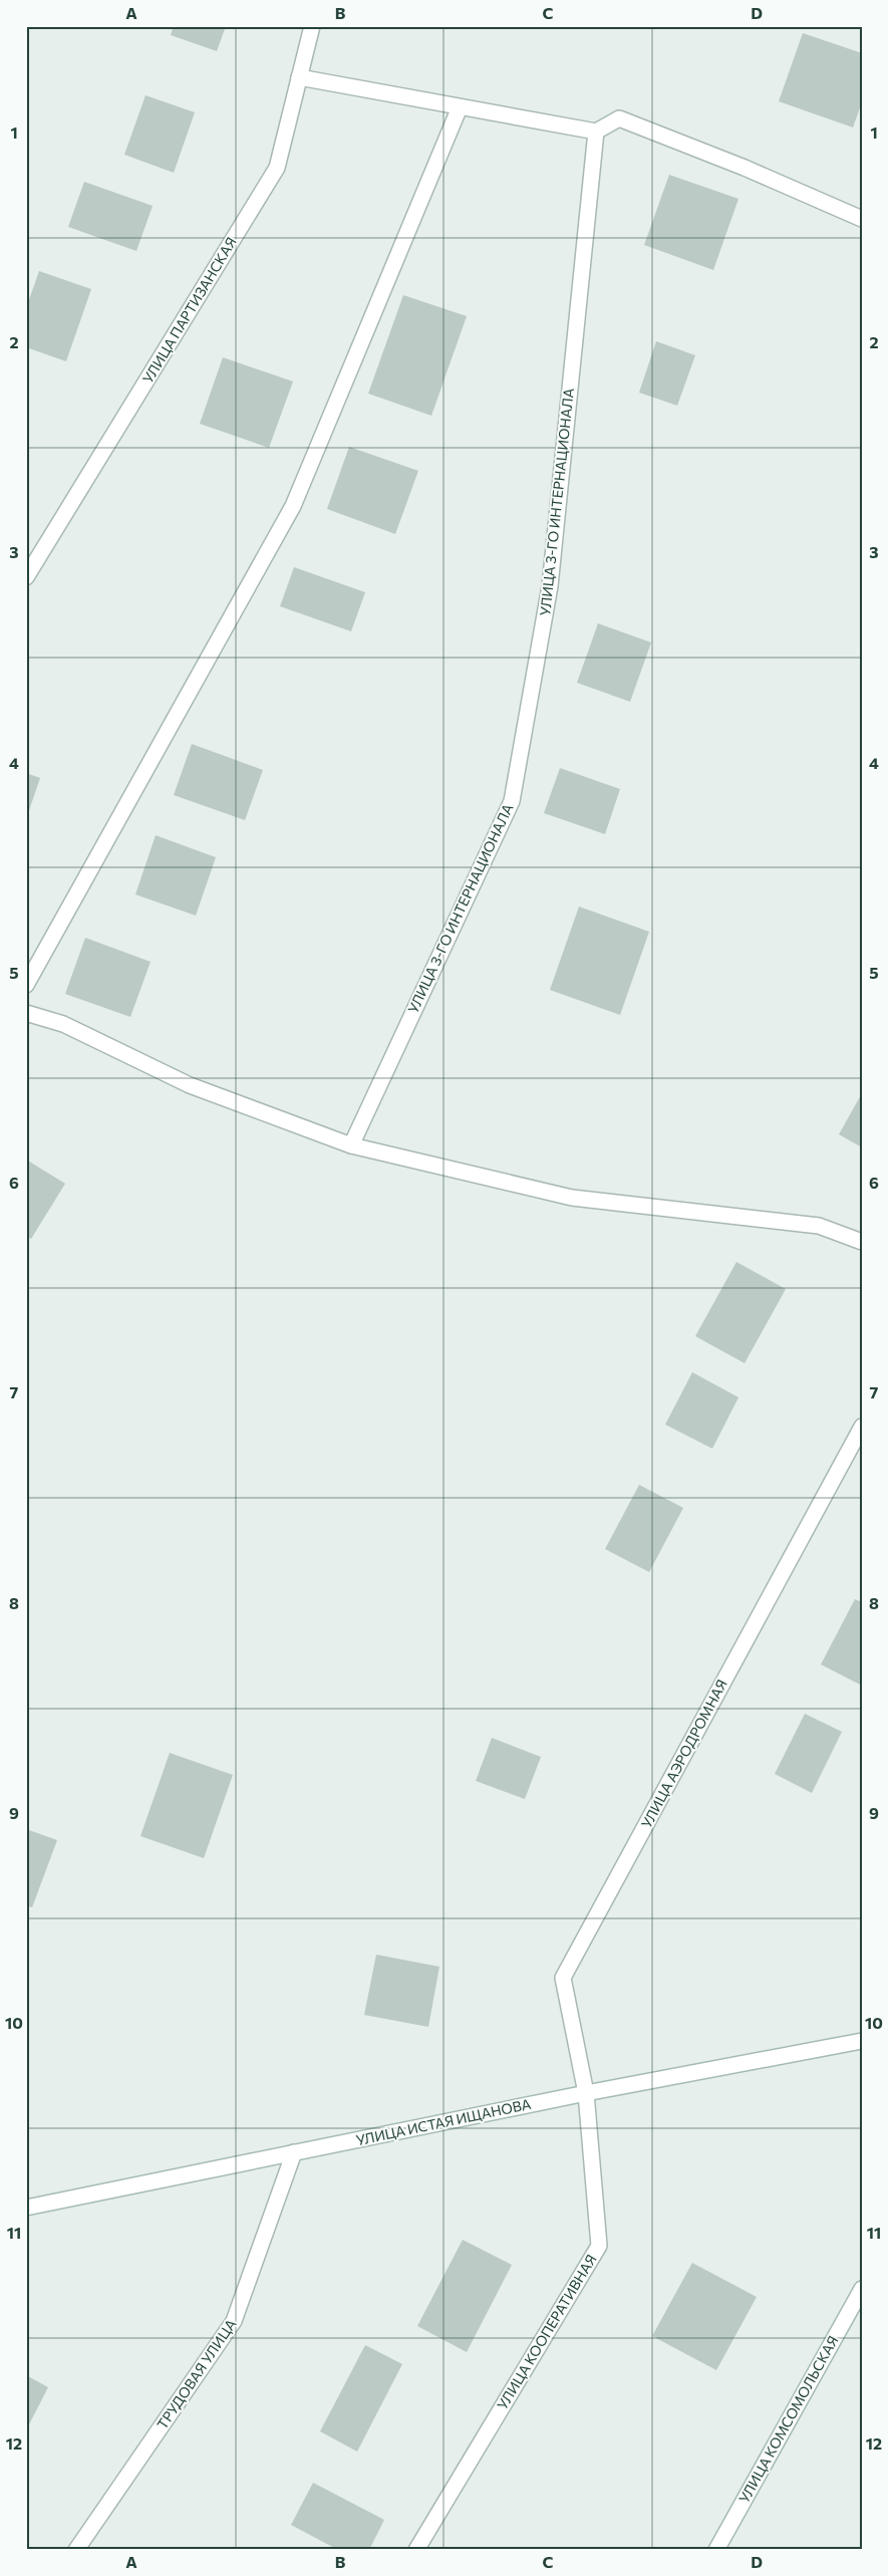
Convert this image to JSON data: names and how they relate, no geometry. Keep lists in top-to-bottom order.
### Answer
{
  "streets": {
    "street": [
      "УЛИЦА ПАРТИЗАНСКАЯ",
      "УЛИЦА 3-ГО ИНТЕРНАЦИОНАЛА",
      "УЛИЦА АЭРОДРОМНАЯ",
      "УЛИЦА ИСТАЯ ИЩАНОВА",
      "УЛИЦА КООПЕРАТИВНАЯ",
      "ТРУДОВАЯ УЛИЦА",
      "УЛИЦА КОМСОМОЛЬСКАЯ"
    ]
  },
  "crossings": [
    ["УЛИЦА АЭРОДРОМНАЯ", "УЛИЦА ИСТАЯ ИЩАНОВА"],
    ["УЛИЦА АЭРОДРОМНАЯ", "УЛИЦА КООПЕРАТИВНАЯ"],
    ["УЛИЦА ИСТАЯ ИЩАНОВА", "УЛИЦА КООПЕРАТИВНАЯ"],
    ["УЛИЦА ИСТАЯ ИЩАНОВА", "ТРУДОВАЯ УЛИЦА"]
  ],
  "grid": {
    "columns": [
      "A",
      "B",
      "C",
      "D"
    ],
    "rows": [
      "1",
      "2",
      "3",
      "4",
      "5",
      "6",
      "7",
      "8",
      "9",
      "10",
      "11",
      "12"
    ]
  }
}
